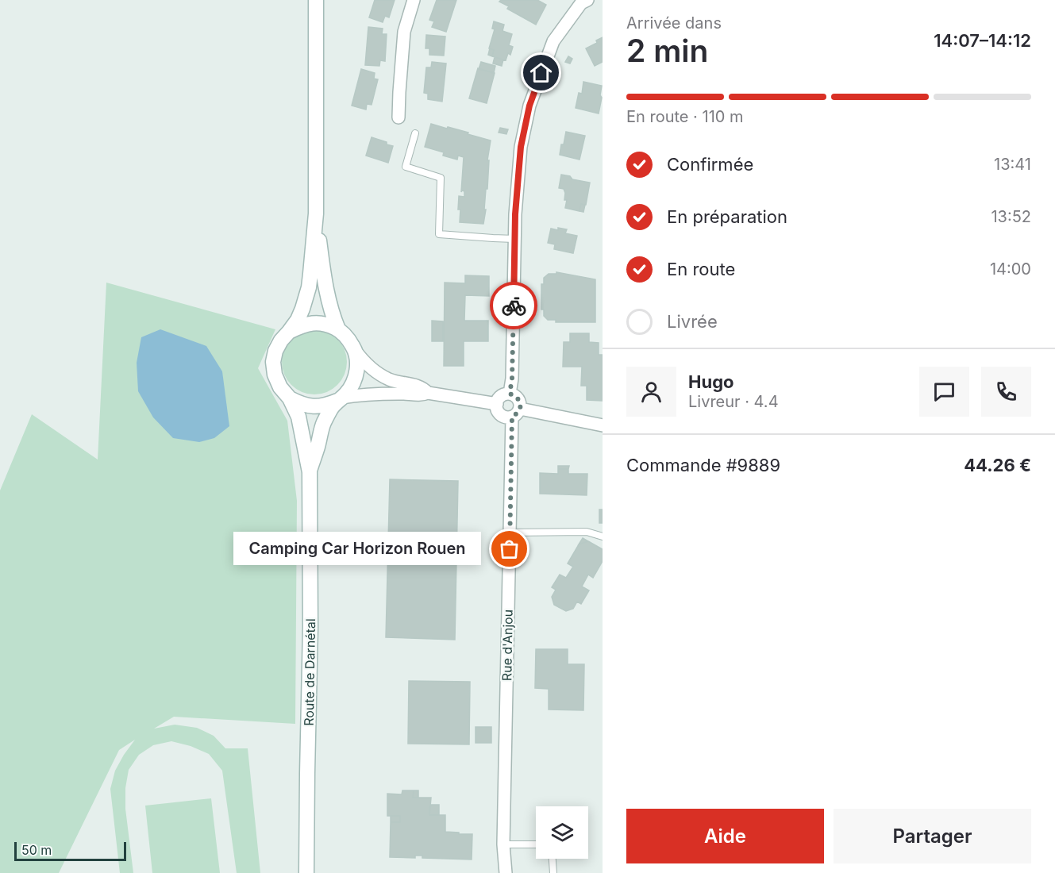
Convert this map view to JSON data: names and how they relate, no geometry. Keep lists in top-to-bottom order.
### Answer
{
  "streets": {
    "main road": ["Route de Darnétal"],
    "street": ["Rue d'Anjou"]
  },
  "places": ["Camping Car Horizon Rouen"],
  "scale_bar": "50 m",
  "page": {
    "heading": ["2 min", "Arrivée dans", "14:07–14:12"],
    "panel": [
      "Hugo",
      "Livreur · 4.4",
      "Commande #9889",
      "44.26 €"
    ],
    "bar": "En route · 110 m",
    "list": [
      ["Confirmée", "13:41"],
      ["En préparation", "13:52"],
      ["En route", "14:00"],
      "Livrée"
    ],
    "bubble": "Camping Car Horizon Rouen",
    "buttons": ["Aide", "Partager"],
    "scale": "50 m"
  }
}
